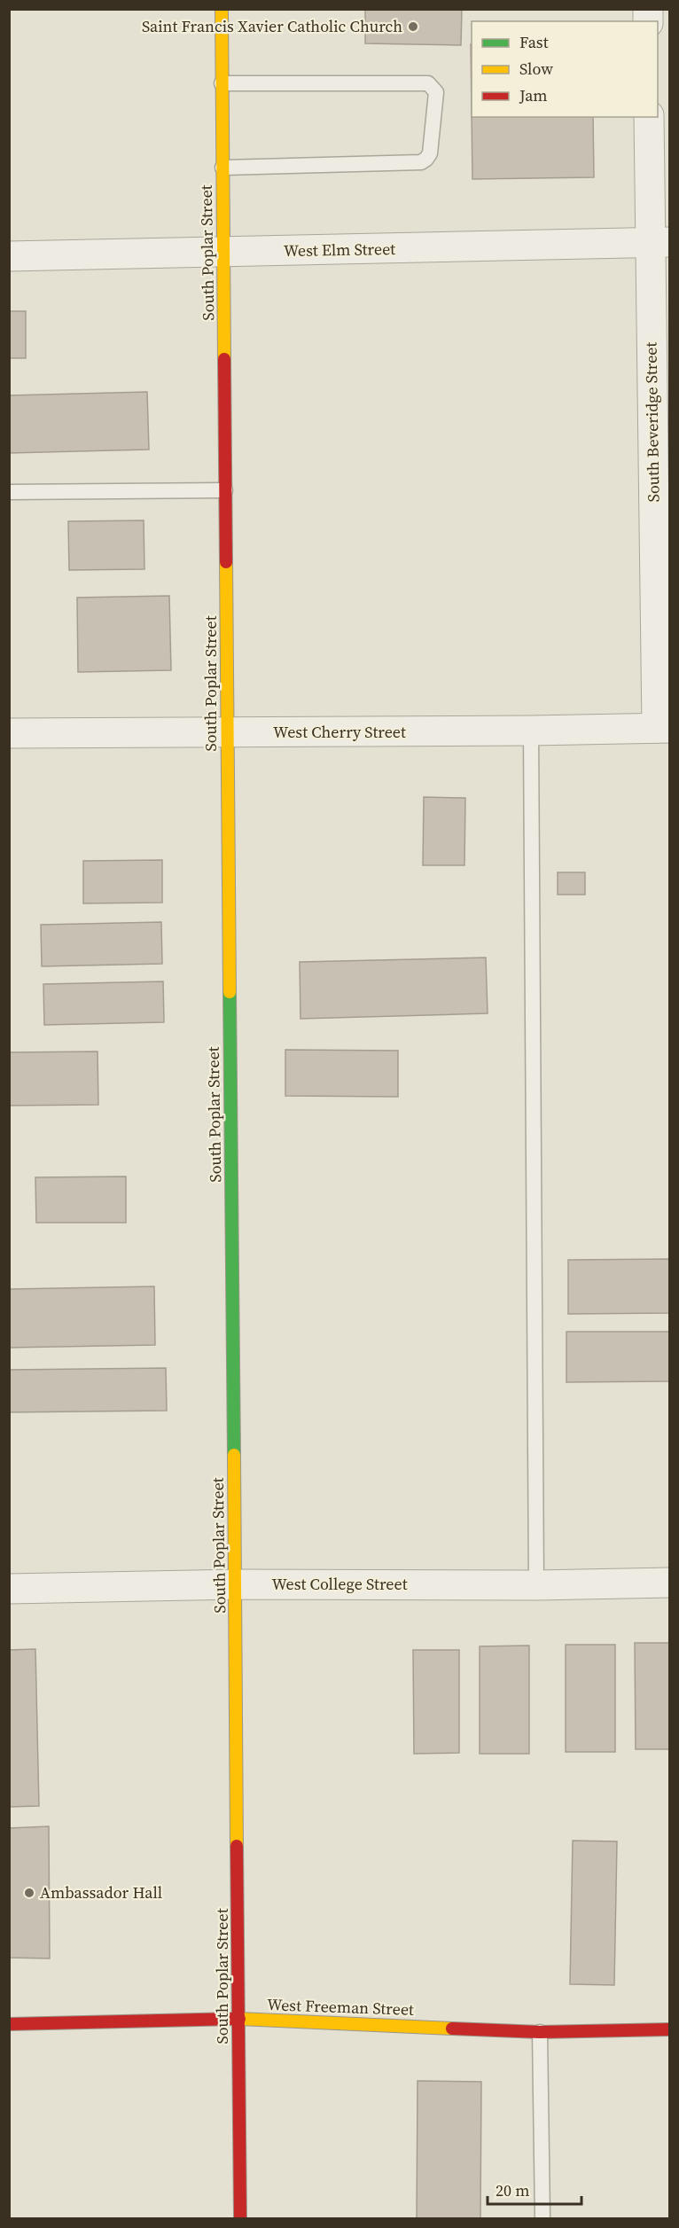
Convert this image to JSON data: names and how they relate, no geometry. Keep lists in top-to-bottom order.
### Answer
{
  "streets": {
    "street": [
      "West Elm Street",
      "South Poplar Street",
      "South Beveridge Street",
      "West Cherry Street",
      "West College Street",
      "West Freeman Street"
    ]
  },
  "crossings": [
    ["West Elm Street", "South Poplar Street"],
    ["West Elm Street", "South Beveridge Street"],
    ["South Poplar Street", "West Cherry Street"],
    ["South Poplar Street", "West College Street"],
    ["South Poplar Street", "West Freeman Street"],
    ["South Beveridge Street", "West Cherry Street"]
  ],
  "places": ["Saint Francis Xavier Catholic Church", "Ambassador Hall"],
  "legend": ["Fast", "Slow", "Jam"],
  "scale_bar": "20 m"
}
